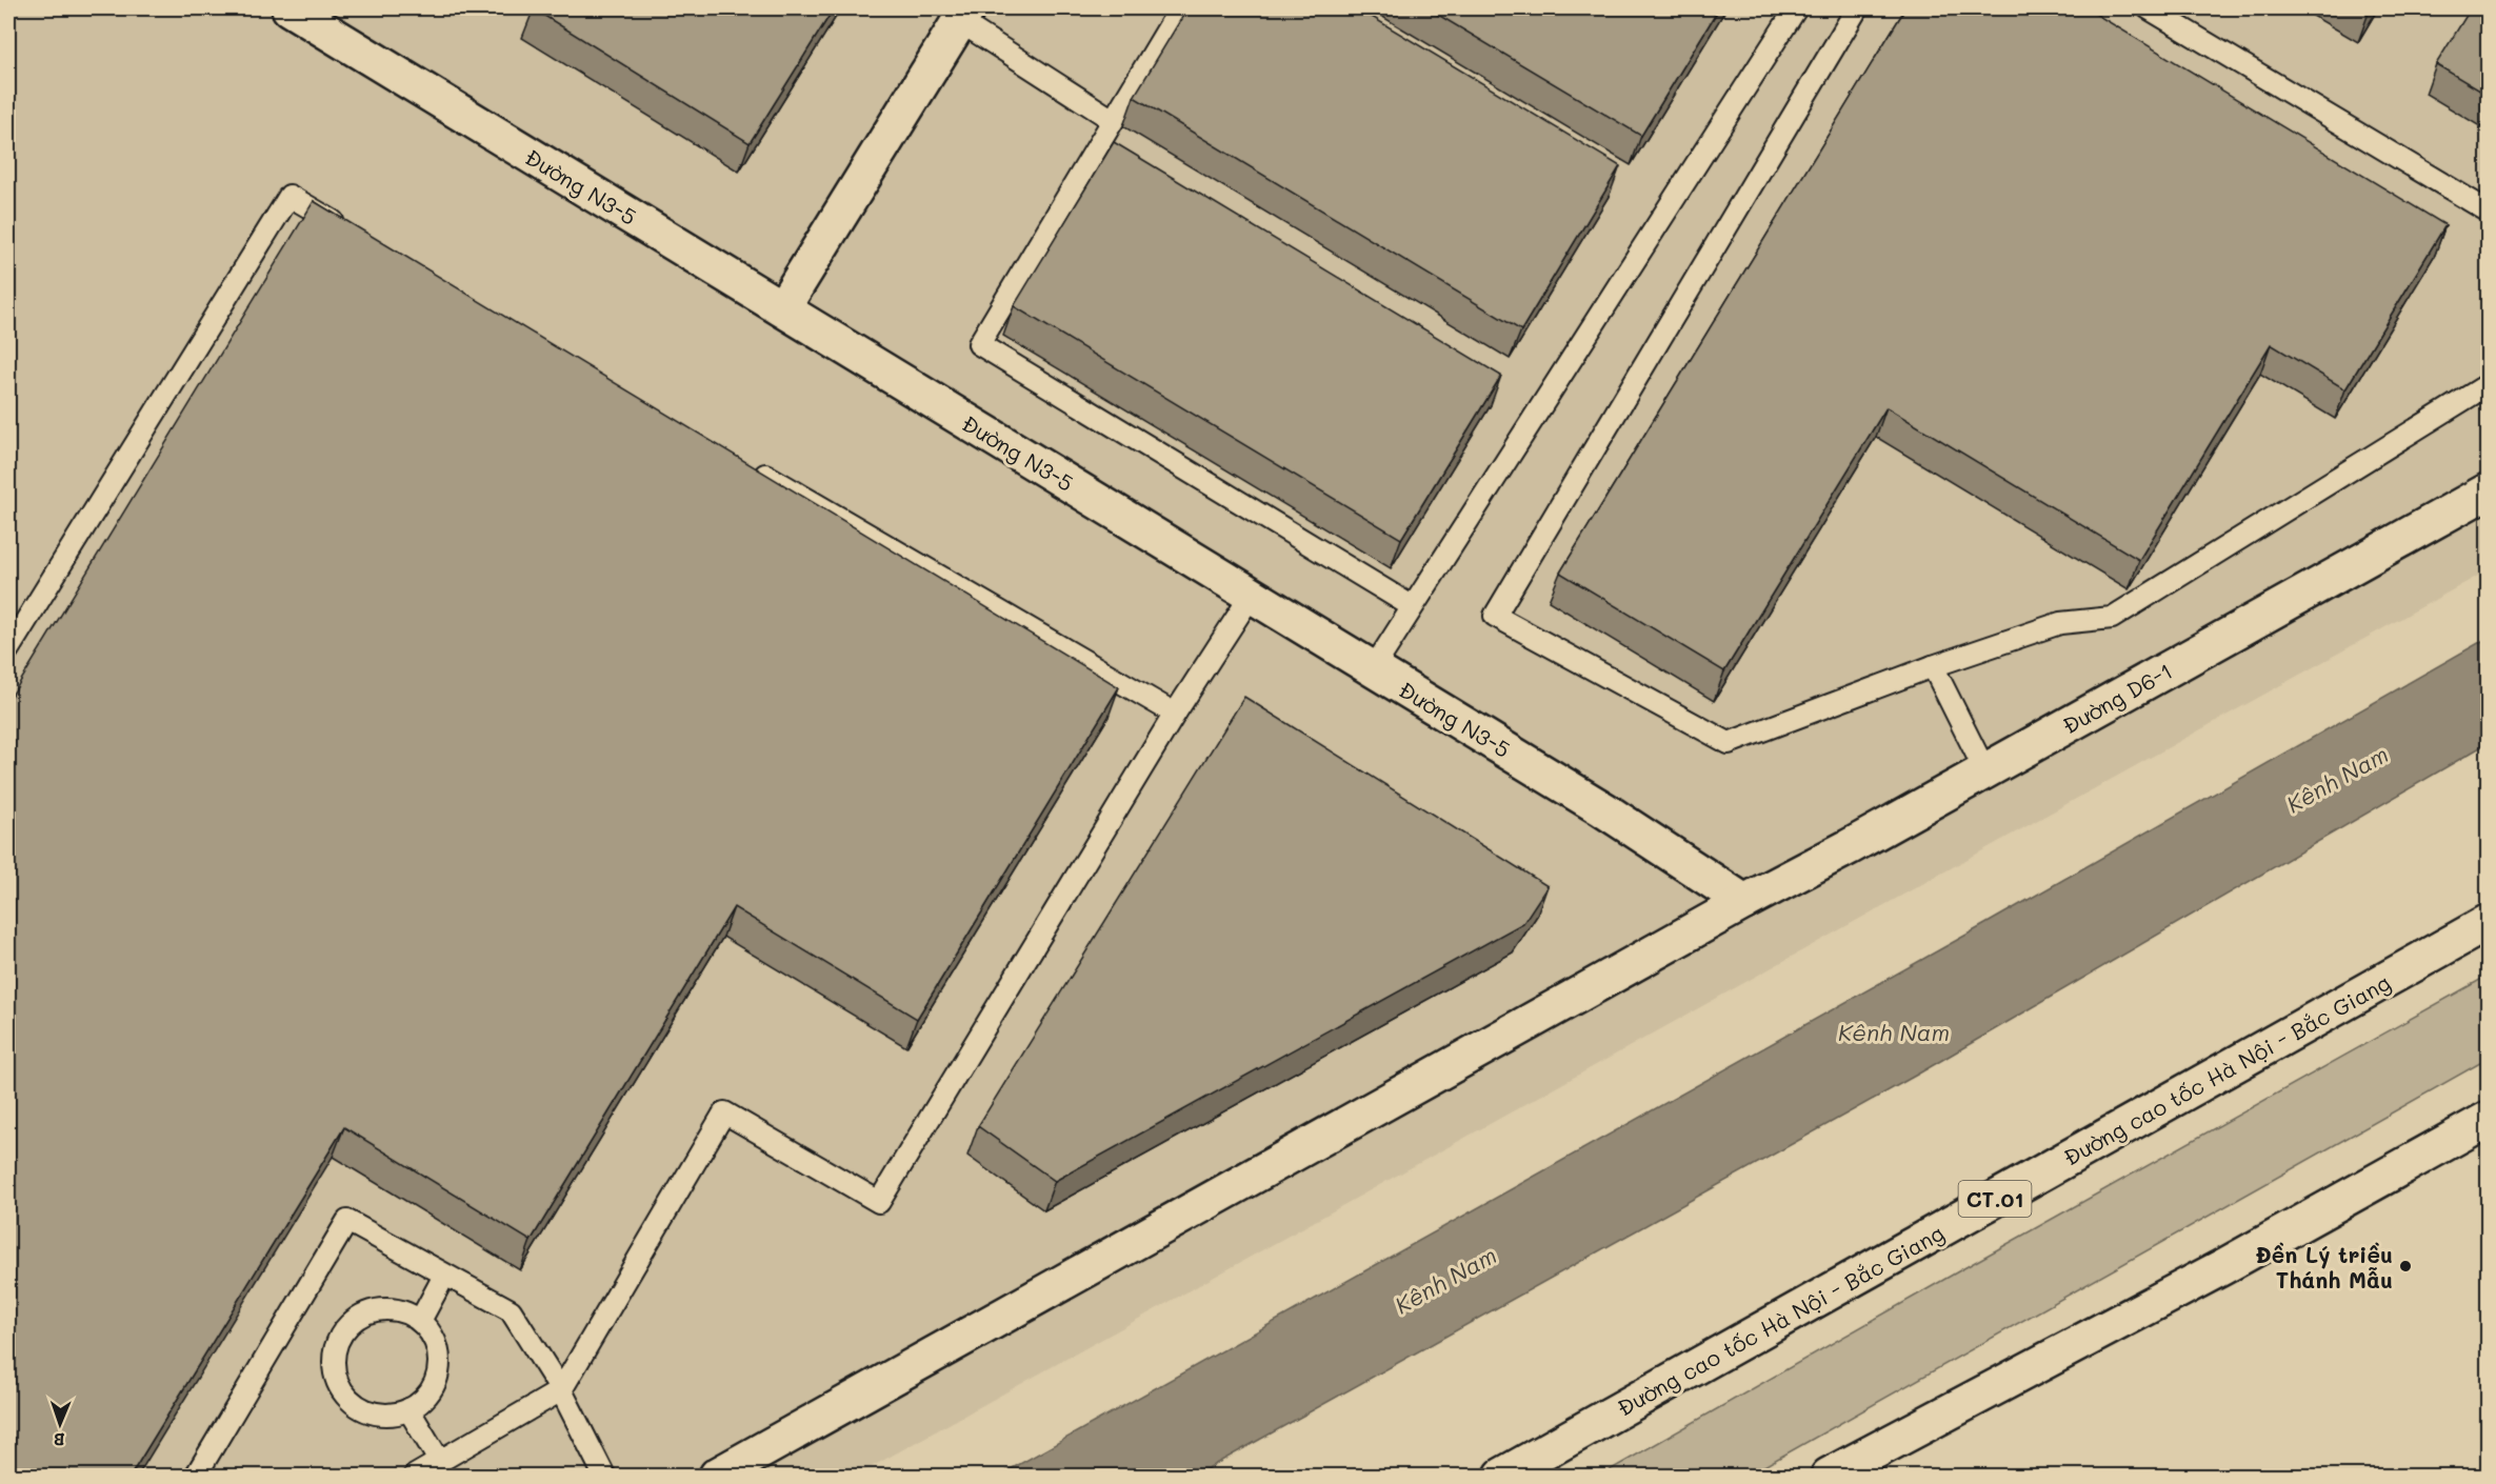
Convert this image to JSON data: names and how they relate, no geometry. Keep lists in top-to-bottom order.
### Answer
{
  "streets": {
    "main road": [
      "Đường N3-5",
      "Đường D6-1",
      "Đường cao tốc Hà Nội - Bắc Giang",
      "CT.01"
    ]
  },
  "crossings": [
    ["Đường N3-5", "Đường D6-1"]
  ],
  "water": ["Kênh Nam"],
  "places": ["Đền Lý triều Thánh Mẫu"],
  "north": "bottom"
}
